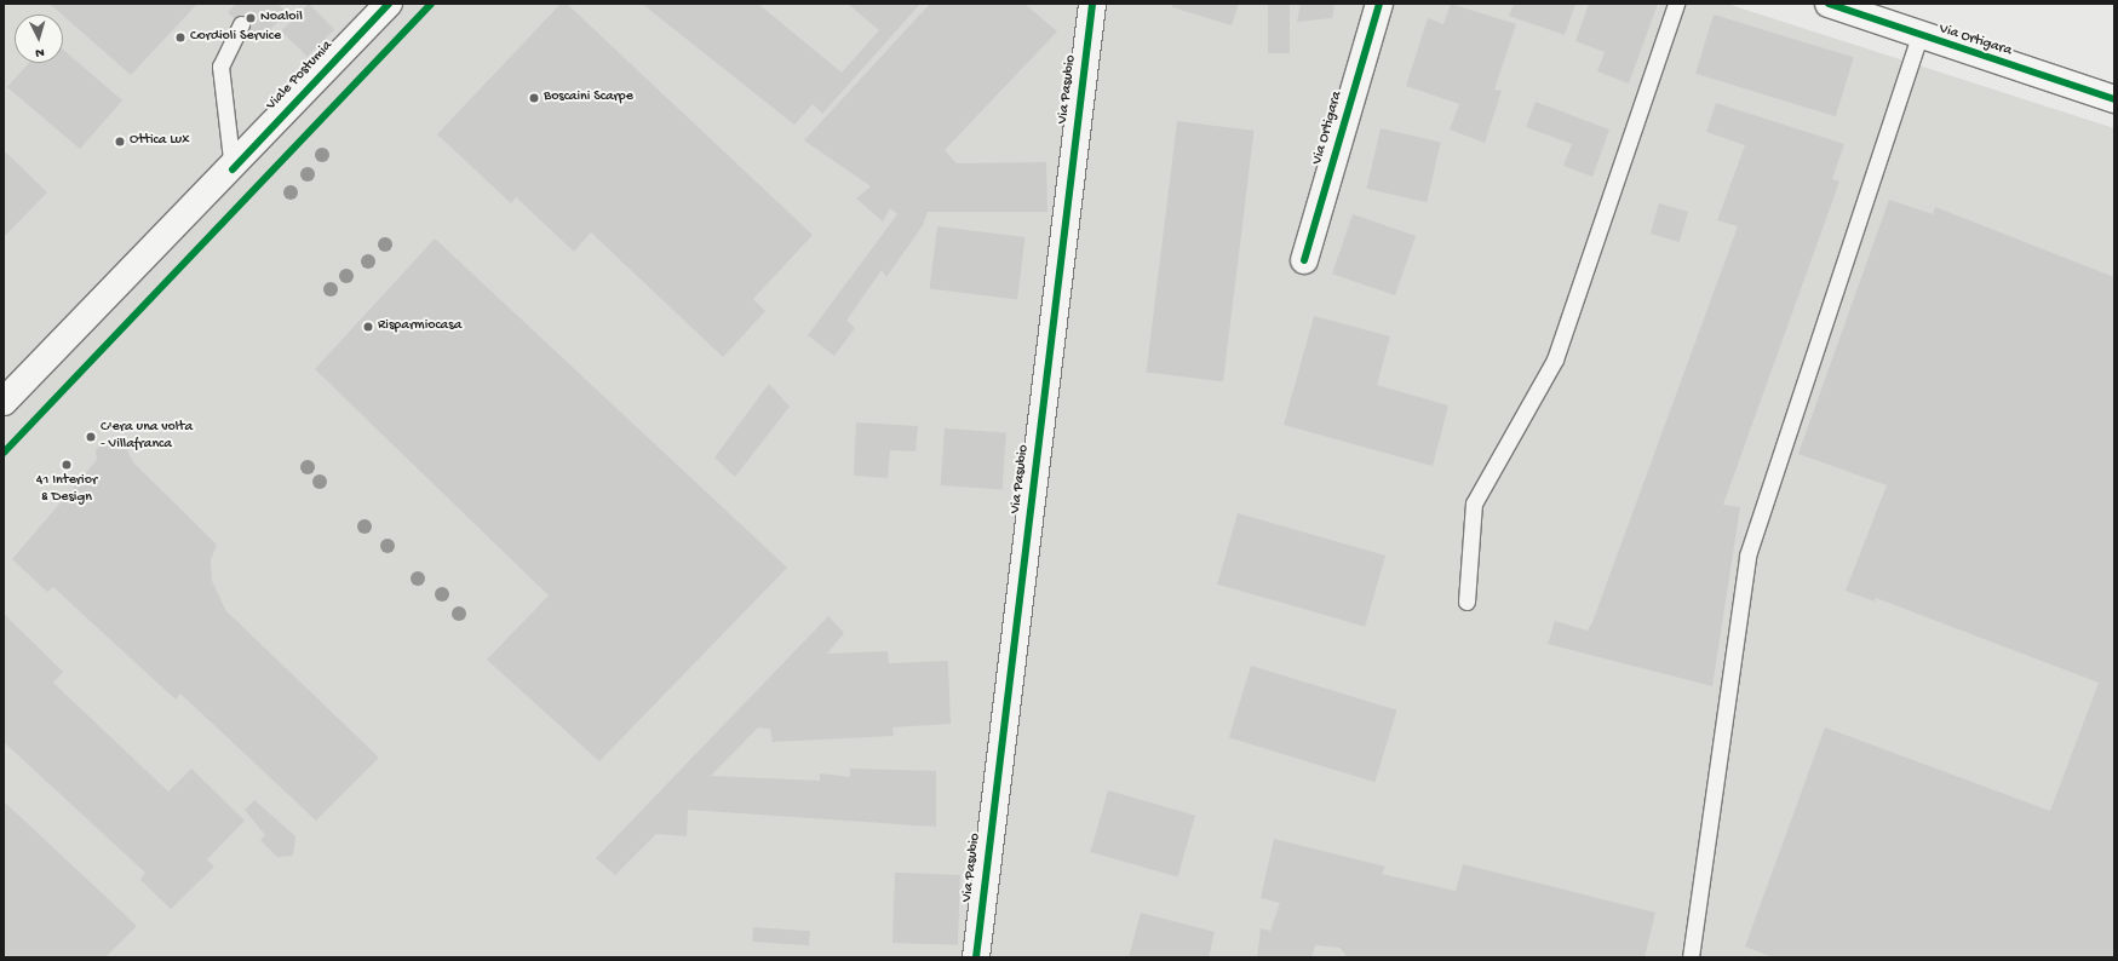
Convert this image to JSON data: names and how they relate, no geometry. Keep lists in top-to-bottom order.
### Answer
{
  "streets": {
    "street": ["Via Ortigara", "Viale Postumia", "Via Pasubio"]
  },
  "places": [
    "Noaloil",
    "Cordioli Service",
    "Boscaini Scarpe",
    "Ottica Lux",
    "Risparmiocasa",
    "C'era una volta - Villafranca",
    "41 Interior & Design"
  ],
  "north": "bottom"
}
